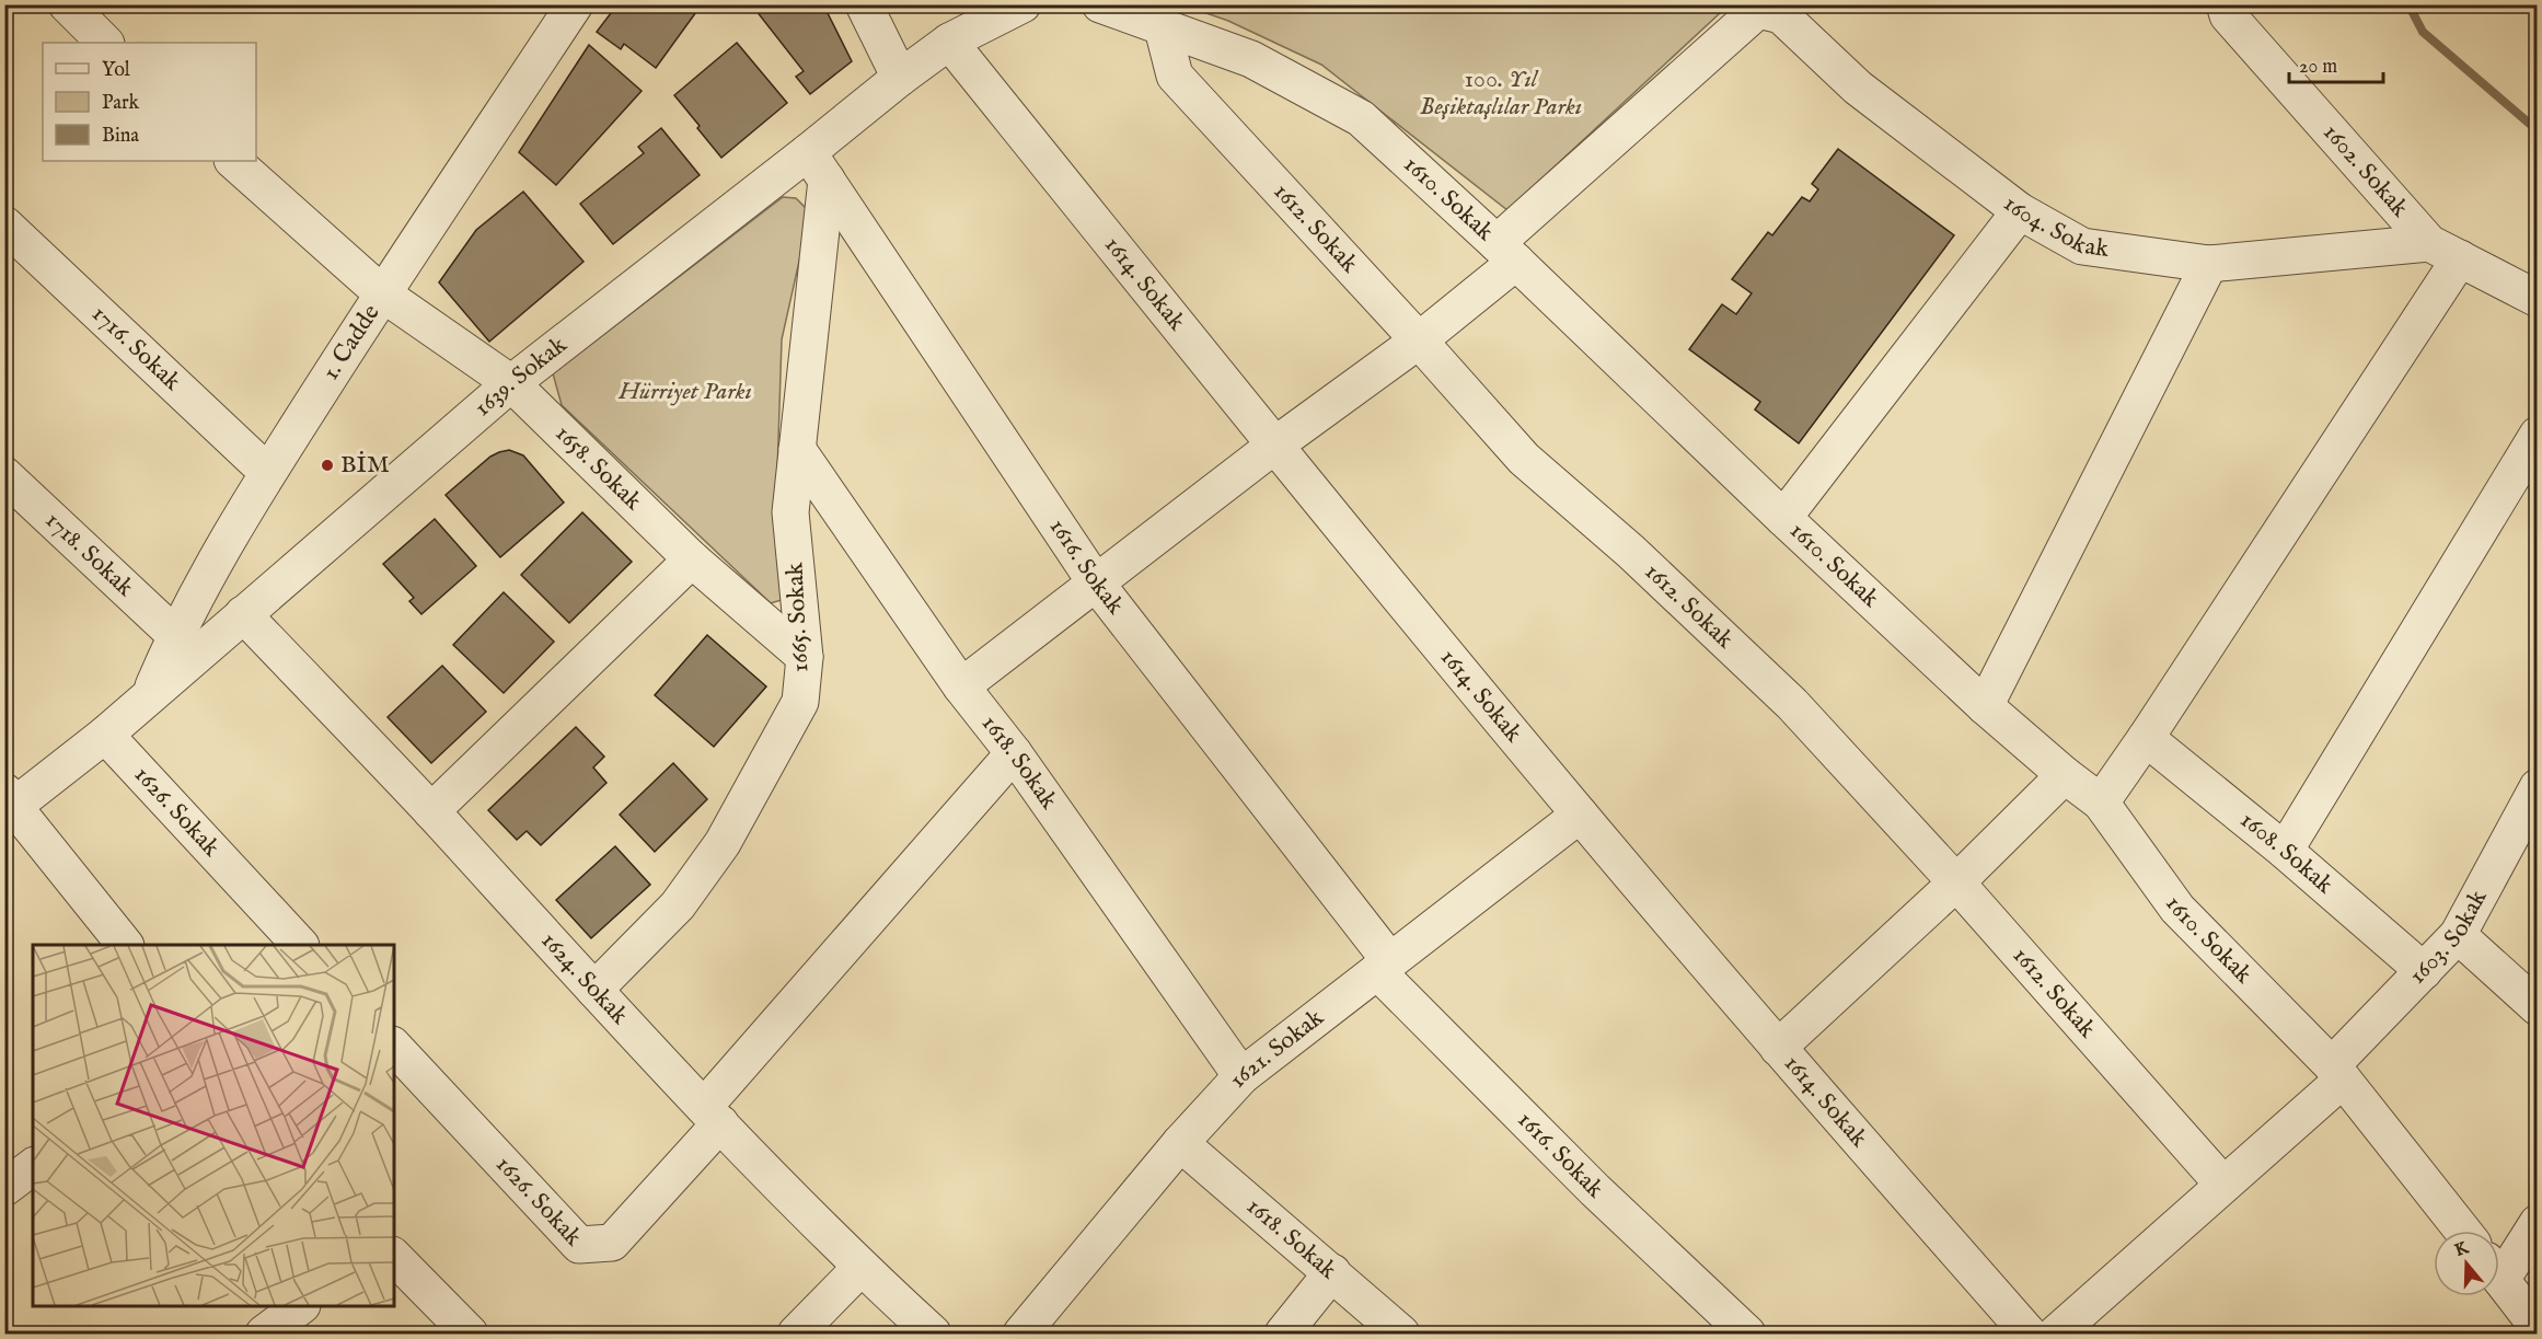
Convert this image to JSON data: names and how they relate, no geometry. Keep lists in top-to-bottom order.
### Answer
{
  "streets": {
    "street": [
      "1602. Sokak",
      "1610. Sokak",
      "1604. Sokak",
      "1612. Sokak",
      "1614. Sokak",
      "1. Cadde",
      "1716. Sokak",
      "1639. Sokak",
      "1658. Sokak",
      "1718. Sokak",
      "1616. Sokak",
      "1665. Sokak",
      "1618. Sokak",
      "1626. Sokak",
      "1608. Sokak",
      "1603. Sokak",
      "1624. Sokak",
      "1621. Sokak"
    ]
  },
  "crossings": [
    ["1602. Sokak", "1604. Sokak"],
    ["1610. Sokak", "1612. Sokak"],
    ["1610. Sokak", "1603. Sokak"],
    ["1612. Sokak", "1603. Sokak"],
    ["1614. Sokak", "1639. Sokak"],
    ["1614. Sokak", "1621. Sokak"],
    ["1. Cadde", "1716. Sokak"],
    ["1. Cadde", "1639. Sokak"],
    ["1. Cadde", "1658. Sokak"],
    ["1. Cadde", "1718. Sokak"],
    ["1. Cadde", "1626. Sokak"],
    ["1. Cadde", "1624. Sokak"],
    ["1639. Sokak", "1658. Sokak"],
    ["1639. Sokak", "1616. Sokak"],
    ["1639. Sokak", "1665. Sokak"],
    ["1639. Sokak", "1624. Sokak"],
    ["1658. Sokak", "1665. Sokak"],
    ["1616. Sokak", "1665. Sokak"],
    ["1616. Sokak", "1621. Sokak"],
    ["1665. Sokak", "1618. Sokak"],
    ["1665. Sokak", "1624. Sokak"],
    ["1618. Sokak", "1621. Sokak"],
    ["1626. Sokak", "1624. Sokak"],
    ["1608. Sokak", "1603. Sokak"]
  ],
  "parks": ["100. Yıl Beşiktaşlılar Parkı", "Hürriyet Parkı"],
  "places": ["BİM"],
  "legend": ["Yol", "Park", "Bina"],
  "scale_bar": "20 m",
  "north": "top"
}
